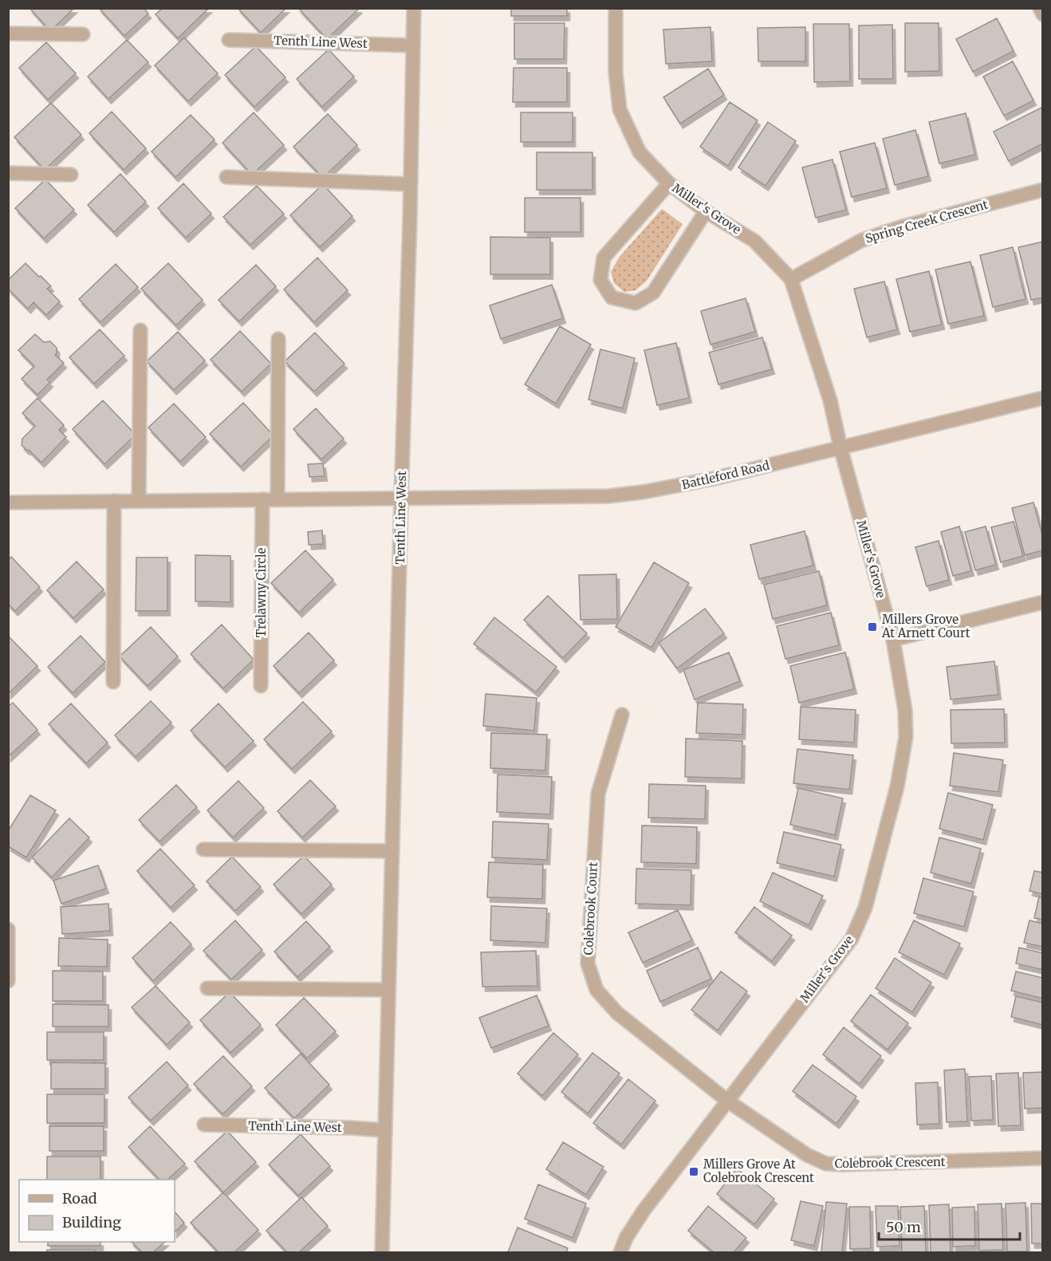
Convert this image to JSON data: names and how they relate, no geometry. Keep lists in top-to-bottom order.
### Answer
{
  "streets": {
    "street": [
      "Tenth Line West",
      "Miller's Grove",
      "Spring Creek Crescent",
      "Battleford Road",
      "Trelawny Circle",
      "Colebrook Court",
      "Colebrook Crescent"
    ]
  },
  "crossings": [
    ["Tenth Line West", "Battleford Road"],
    ["Miller's Grove", "Spring Creek Crescent"],
    ["Miller's Grove", "Battleford Road"],
    ["Miller's Grove", "Colebrook Court"],
    ["Miller's Grove", "Colebrook Crescent"],
    ["Colebrook Court", "Colebrook Crescent"]
  ],
  "places": {
    "transit": ["Millers Grove At Arnett Court", "Millers Grove At Colebrook Crescent"]
  },
  "legend": ["Road", "Building"],
  "scale_bar": "50 m"
}
